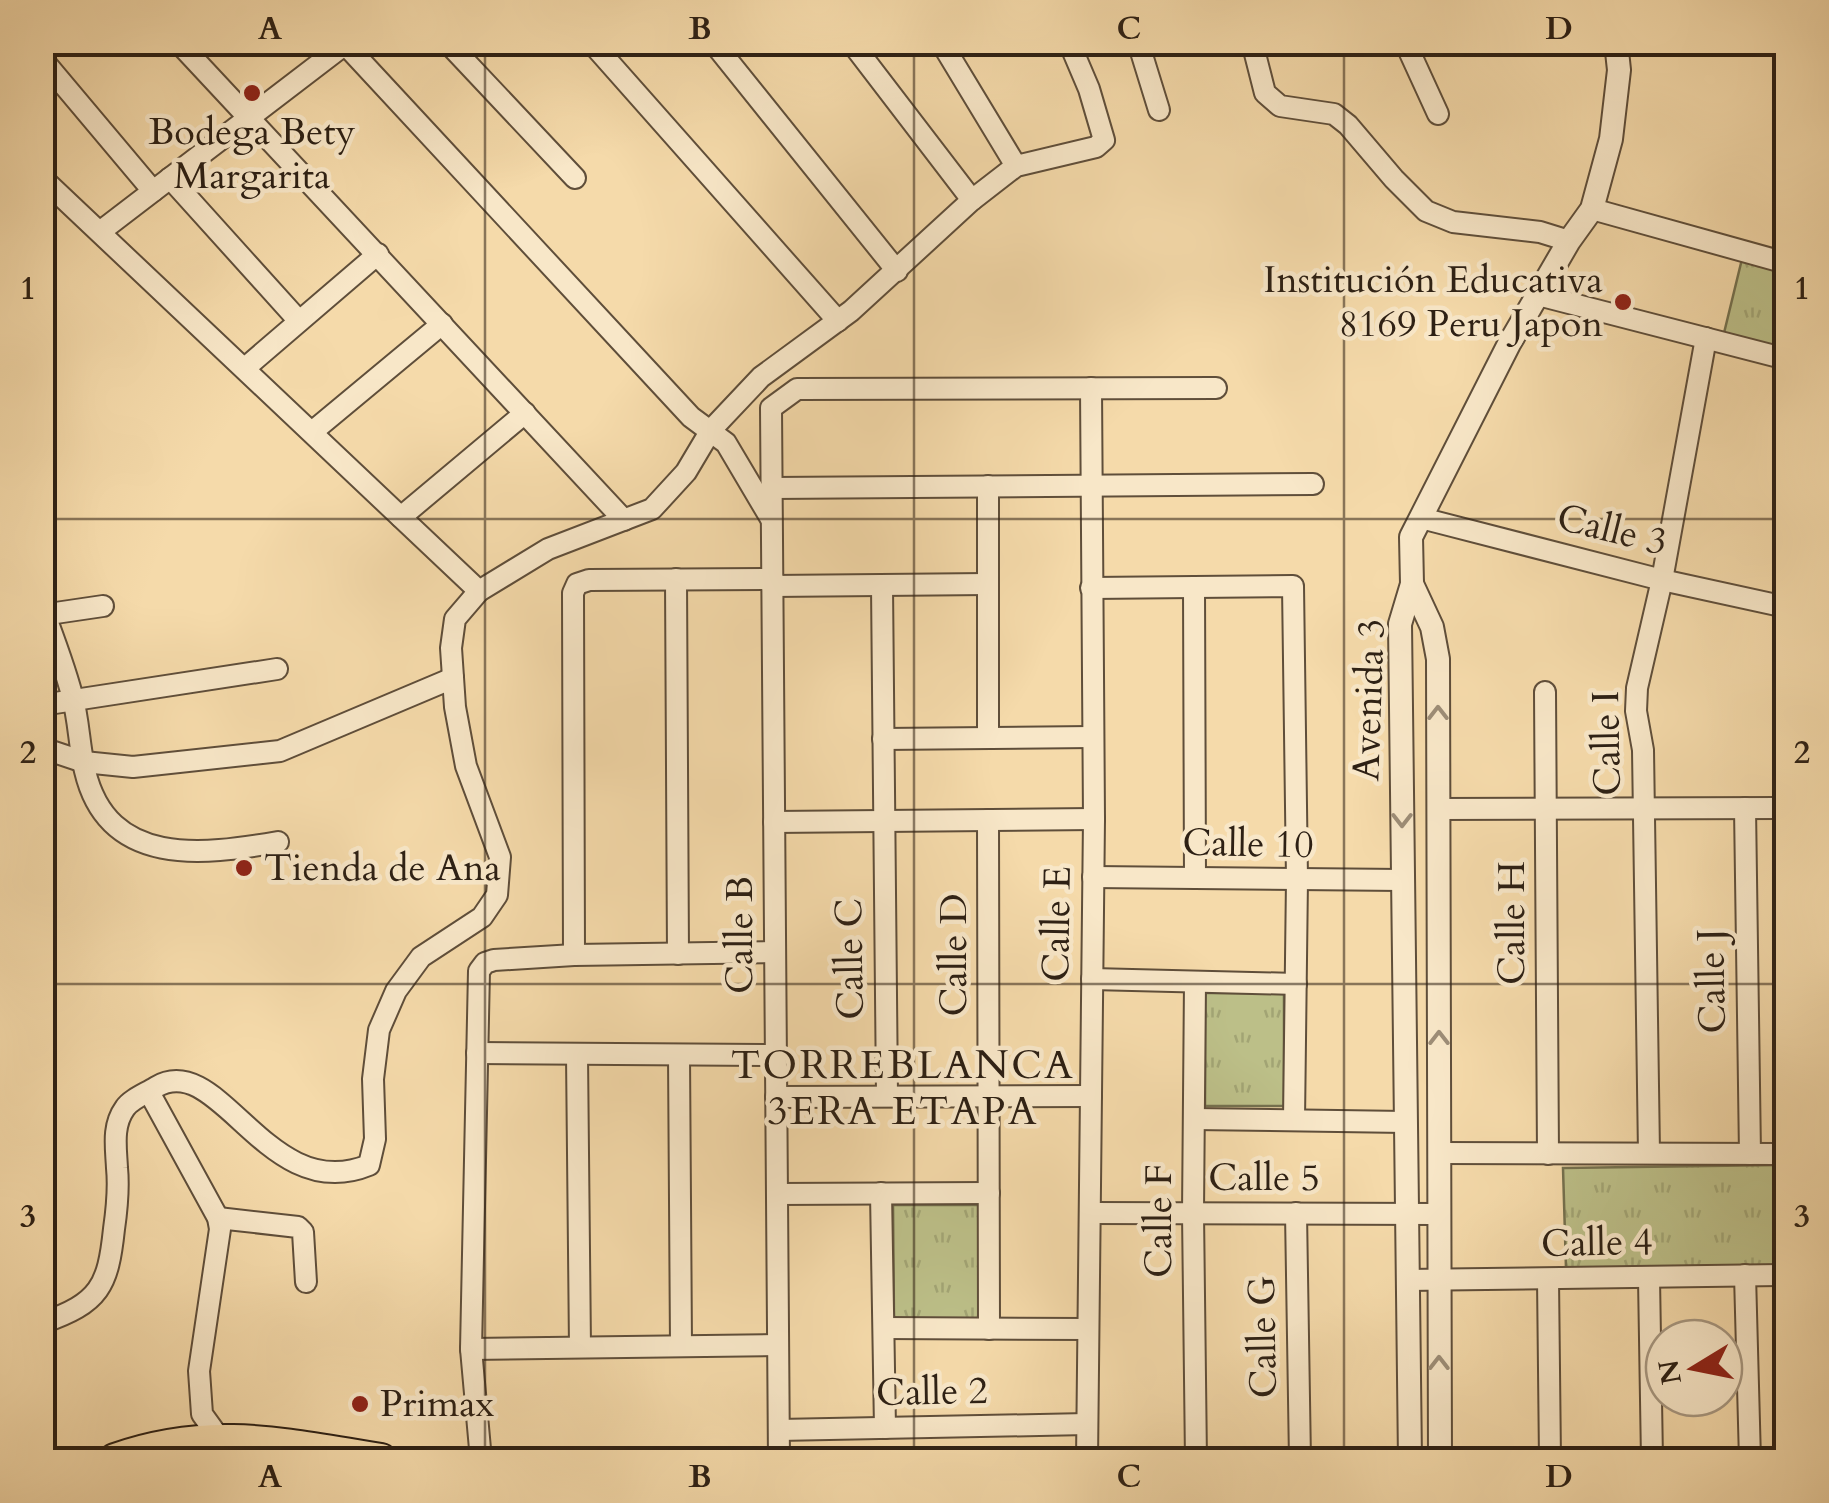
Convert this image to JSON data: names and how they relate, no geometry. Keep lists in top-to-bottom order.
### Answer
{
  "streets": {
    "street": [
      "Calle 3",
      "Avenida 3",
      "Calle I",
      "Calle 10",
      "Calle H",
      "Calle E",
      "Calle B",
      "Calle D",
      "Calle C",
      "Calle J",
      "Calle 5",
      "Calle F",
      "Calle 4",
      "Calle G",
      "Calle 2"
    ]
  },
  "crossings": [
    ["Calle 3", "Calle I"],
    ["Avenida 3", "Calle 10"],
    ["Avenida 3", "Calle 5"],
    ["Avenida 3", "Calle 4"],
    ["Calle 10", "Calle E"],
    ["Calle E", "Calle B"],
    ["Calle E", "Calle 5"],
    ["Calle E", "Calle 2"],
    ["Calle B", "Calle 2"],
    ["Calle 5", "Calle F"],
    ["Calle 5", "Calle G"]
  ],
  "districts": ["TORREBLANCA 3ERA ETAPA"],
  "places": [
    "Bodega Bety Margarita",
    "Institución Educativa 8169 Peru Japon",
    "Tienda de Ana",
    "Primax"
  ],
  "north": "left",
  "grid": {
    "columns": [
      "A",
      "B",
      "C",
      "D"
    ],
    "rows": ["1", "2", "3"]
  }
}
